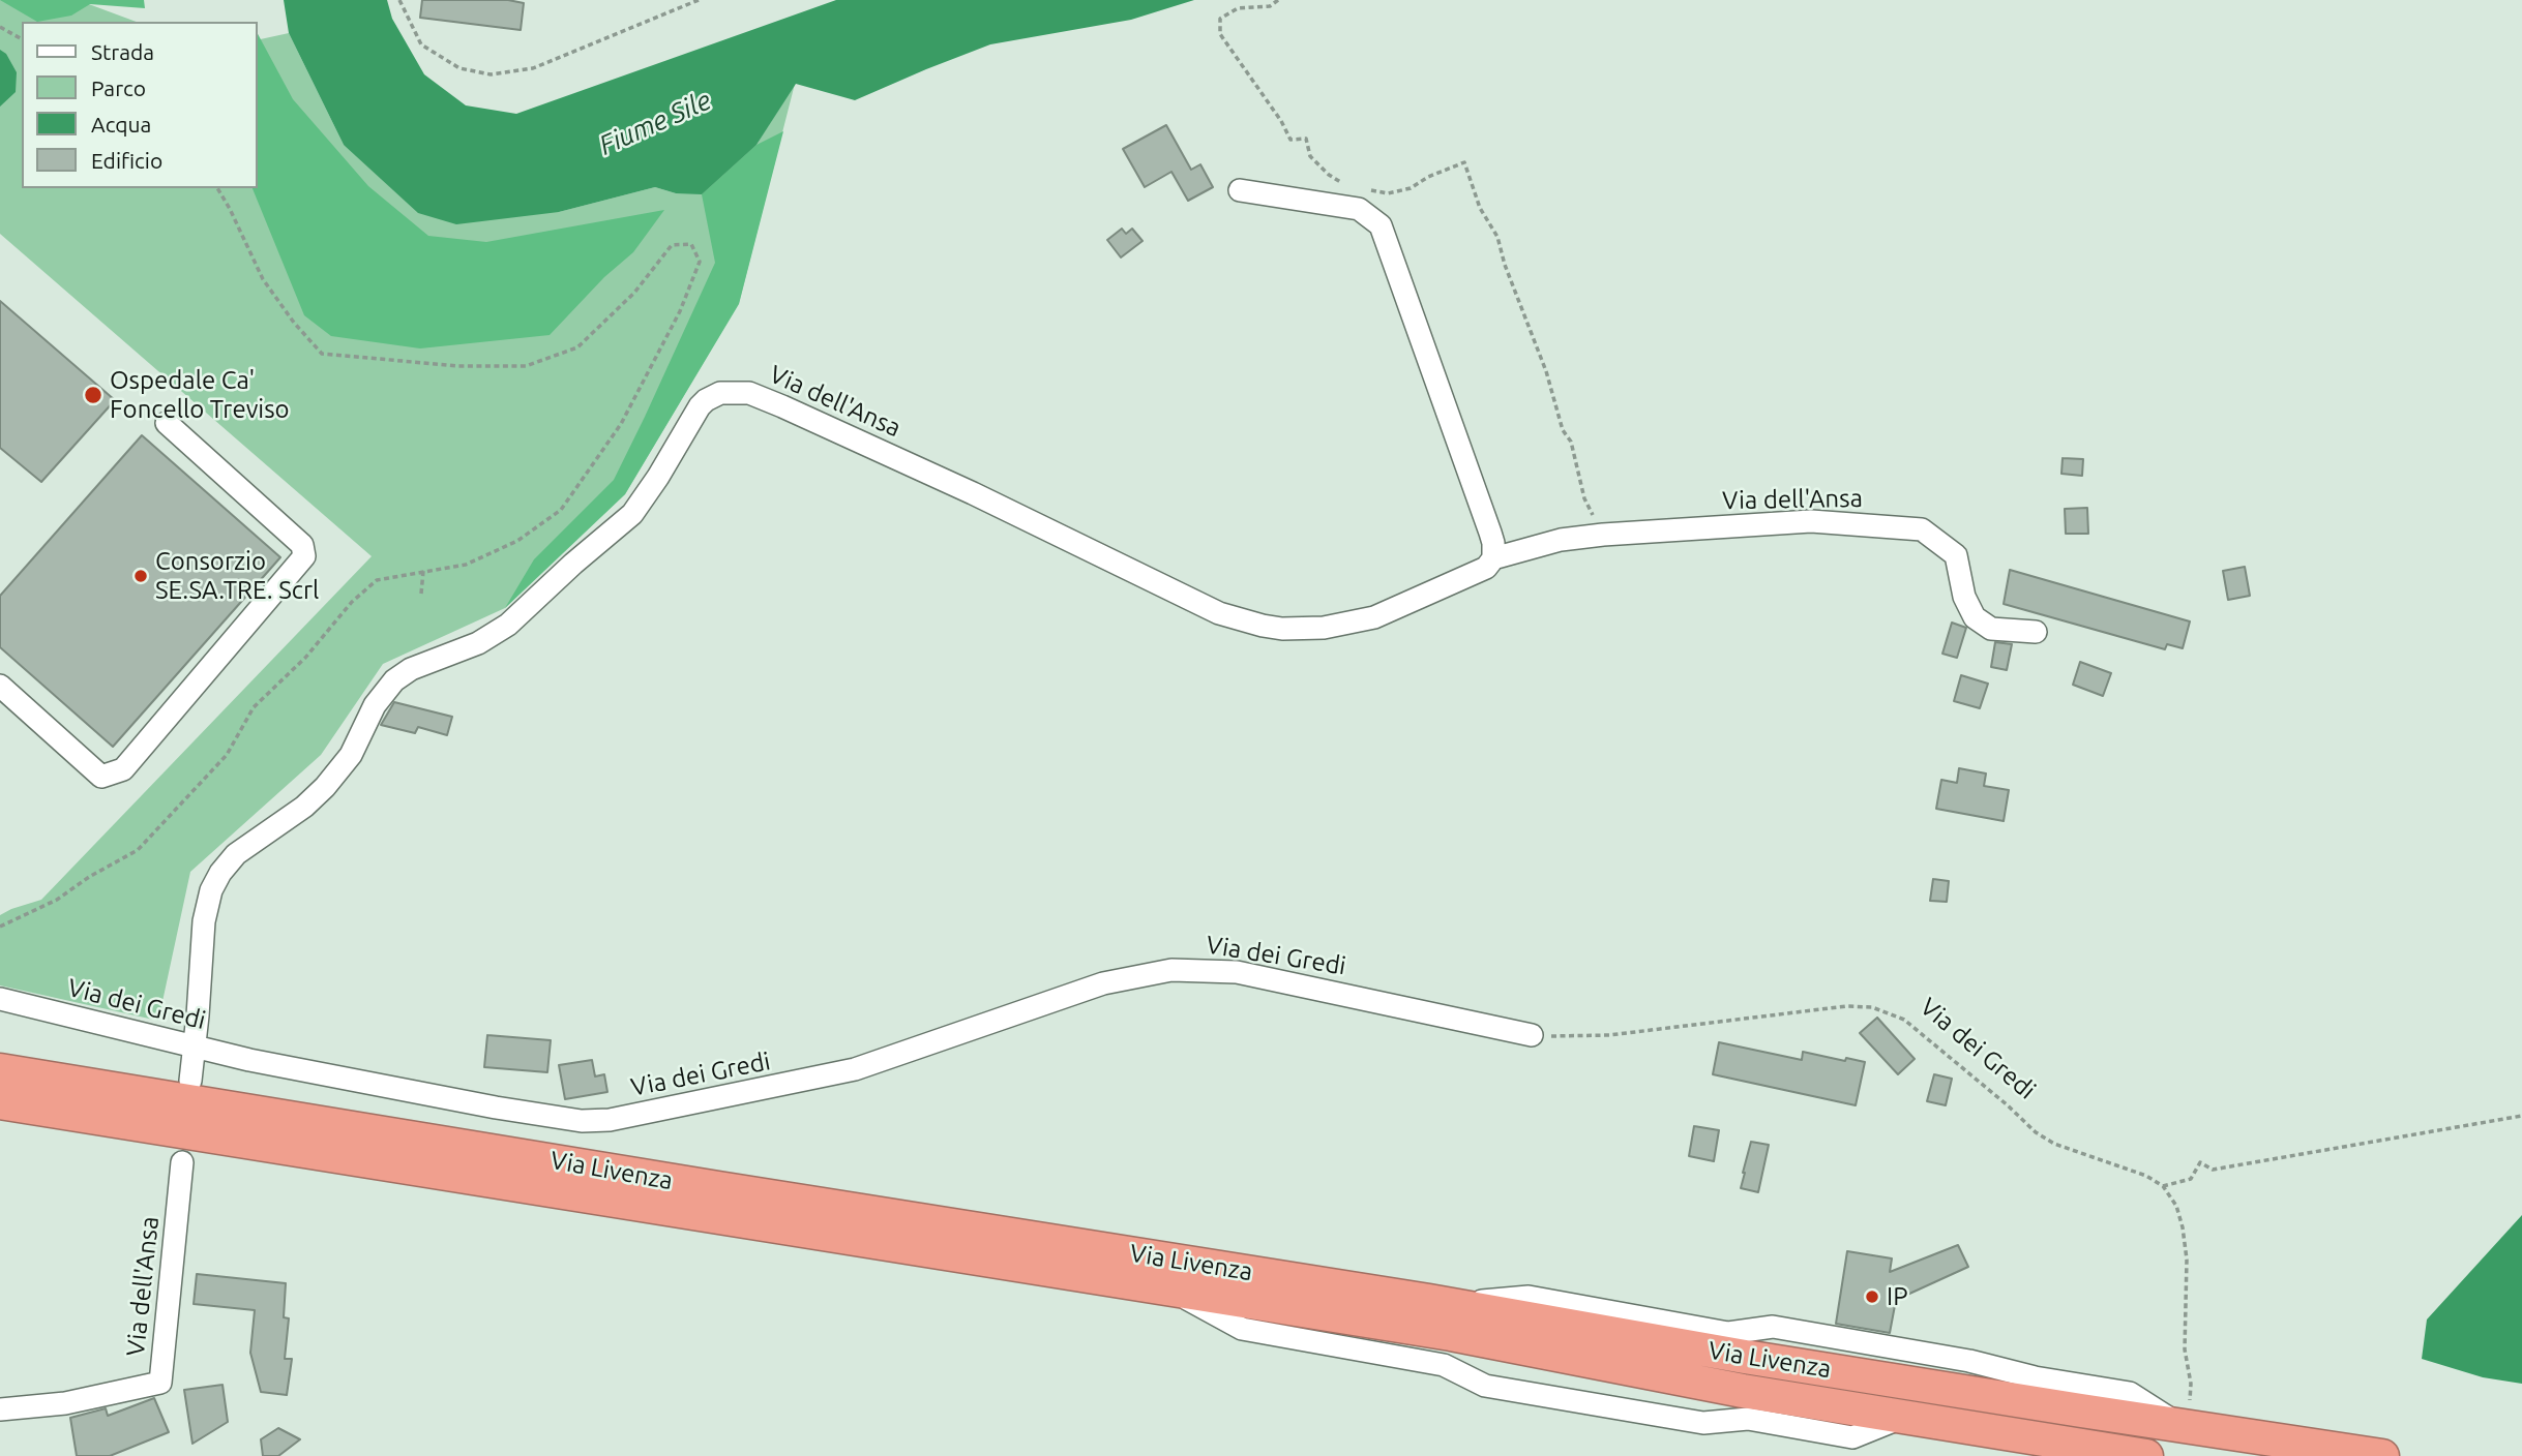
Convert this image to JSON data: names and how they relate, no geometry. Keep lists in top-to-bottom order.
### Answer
{
  "streets": {
    "highway": ["Via Livenza"],
    "street": ["Via dell'Ansa", "Via dei Gredi"]
  },
  "crossings": [
    ["Via dell'Ansa", "Via dei Gredi"]
  ],
  "water": ["Fiume Sile"],
  "places": ["Ospedale Ca' Foncello Treviso", "Consorzio SE.SA.TRE. Scrl", "IP"],
  "legend": [
    "Strada",
    "Parco",
    "Acqua",
    "Edificio"
  ]
}
